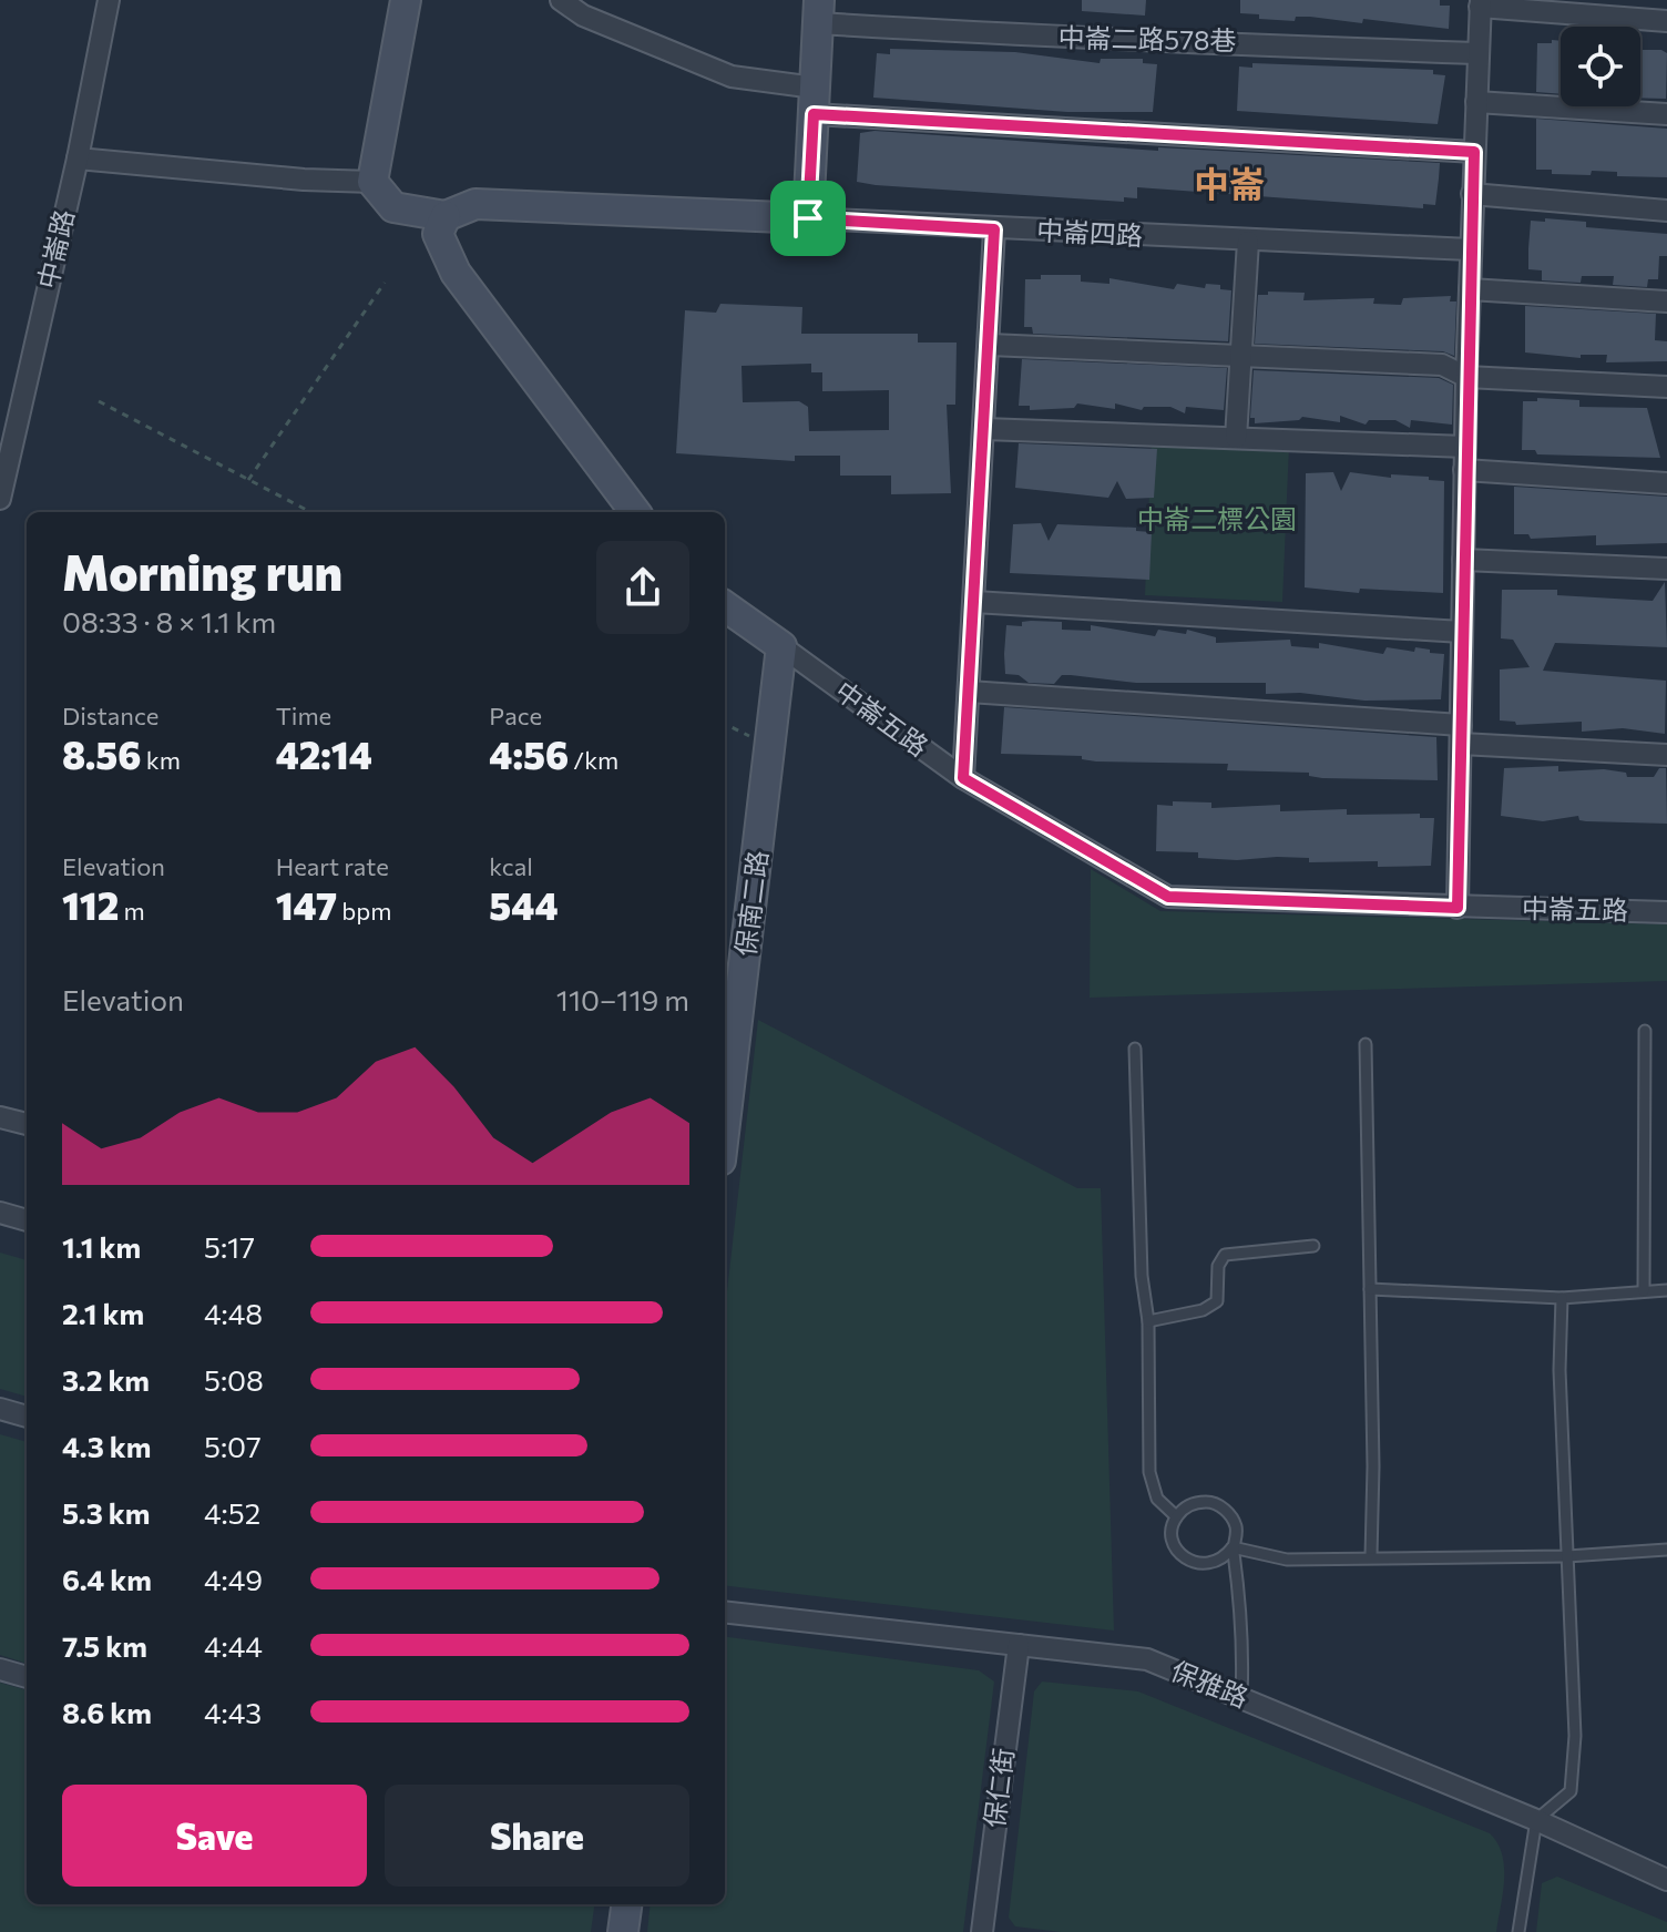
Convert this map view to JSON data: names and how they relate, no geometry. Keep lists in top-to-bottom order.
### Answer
{
  "streets": {
    "street": [
      "中崙二路578巷",
      "中崙四路",
      "中崙路",
      "中崙五路",
      "保南二路",
      "保雅路",
      "保仁街"
    ]
  },
  "crossings": [
    ["中崙五路", "保南二路"],
    ["保雅路", "保仁街"]
  ],
  "districts": ["中崙"],
  "parks": ["中崙二標公園"],
  "page": {
    "heading": ["Morning run", "08:33 · 8 × 1.1 km"],
    "stats": [
      ["Distance", "8.56 km"],
      ["Time", "42:14"],
      ["Pace", "4:56 /km"],
      ["Elevation", "112 m"],
      ["Heart rate", "147 bpm"],
      ["kcal", "544"]
    ],
    "chart": ["Elevation", "110–119 m"],
    "list": [
      {
        "name": "1.1 km",
        "note": "5:17"
      },
      {
        "name": "2.1 km",
        "note": "4:48"
      },
      {
        "name": "3.2 km",
        "note": "5:08"
      },
      {
        "name": "4.3 km",
        "note": "5:07"
      },
      {
        "name": "5.3 km",
        "note": "4:52"
      },
      {
        "name": "6.4 km",
        "note": "4:49"
      },
      {
        "name": "7.5 km",
        "note": "4:44"
      },
      {
        "name": "8.6 km",
        "note": "4:43"
      }
    ],
    "buttons": ["Save", "Share"]
  }
}
